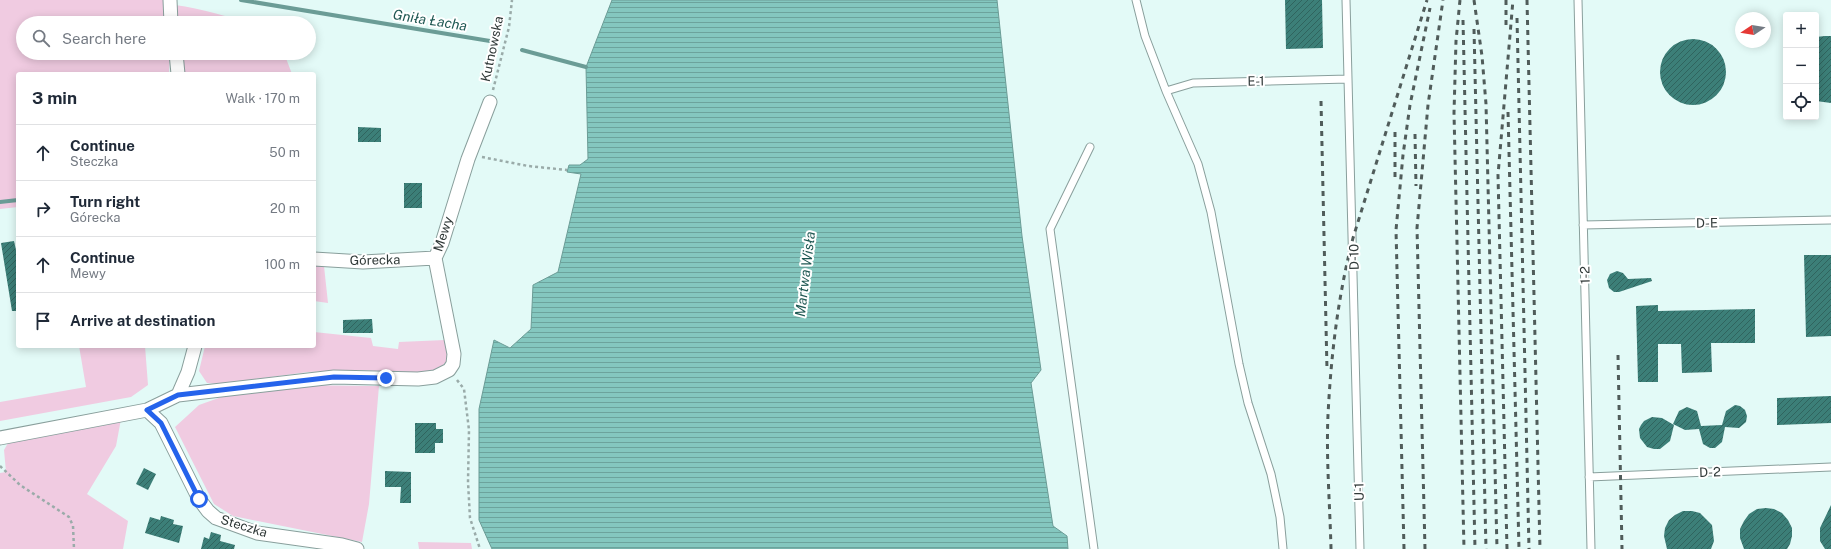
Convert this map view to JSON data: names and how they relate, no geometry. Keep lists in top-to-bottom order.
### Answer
{
  "streets": {
    "street": ["Mewy", "Górecka", "Steczka"],
    "lane": [
      "E-1",
      "D-E",
      "D-10",
      "1-2",
      "D-2",
      "U-1"
    ],
    "path": ["Kutnowska"]
  },
  "crossings": [
    ["Kutnowska", "Mewy"],
    ["E-1", "D-10"],
    ["D-E", "1-2"],
    ["Mewy", "Górecka"],
    ["D-10", "U-1"],
    ["1-2", "D-2"]
  ],
  "water": ["Gniła Łacha", "Martwa Wisła"],
  "north": "left",
  "page": {
    "map_buttons": ["+", "−"],
    "search": "Search here",
    "heading": ["3 min", "Walk · 170 m"],
    "list": [
      ["Continue", "Steczka", "50 m"],
      ["Turn right", "Górecka", "20 m"],
      ["Continue", "Mewy", "100 m"],
      "Arrive at destination"
    ]
  }
}
